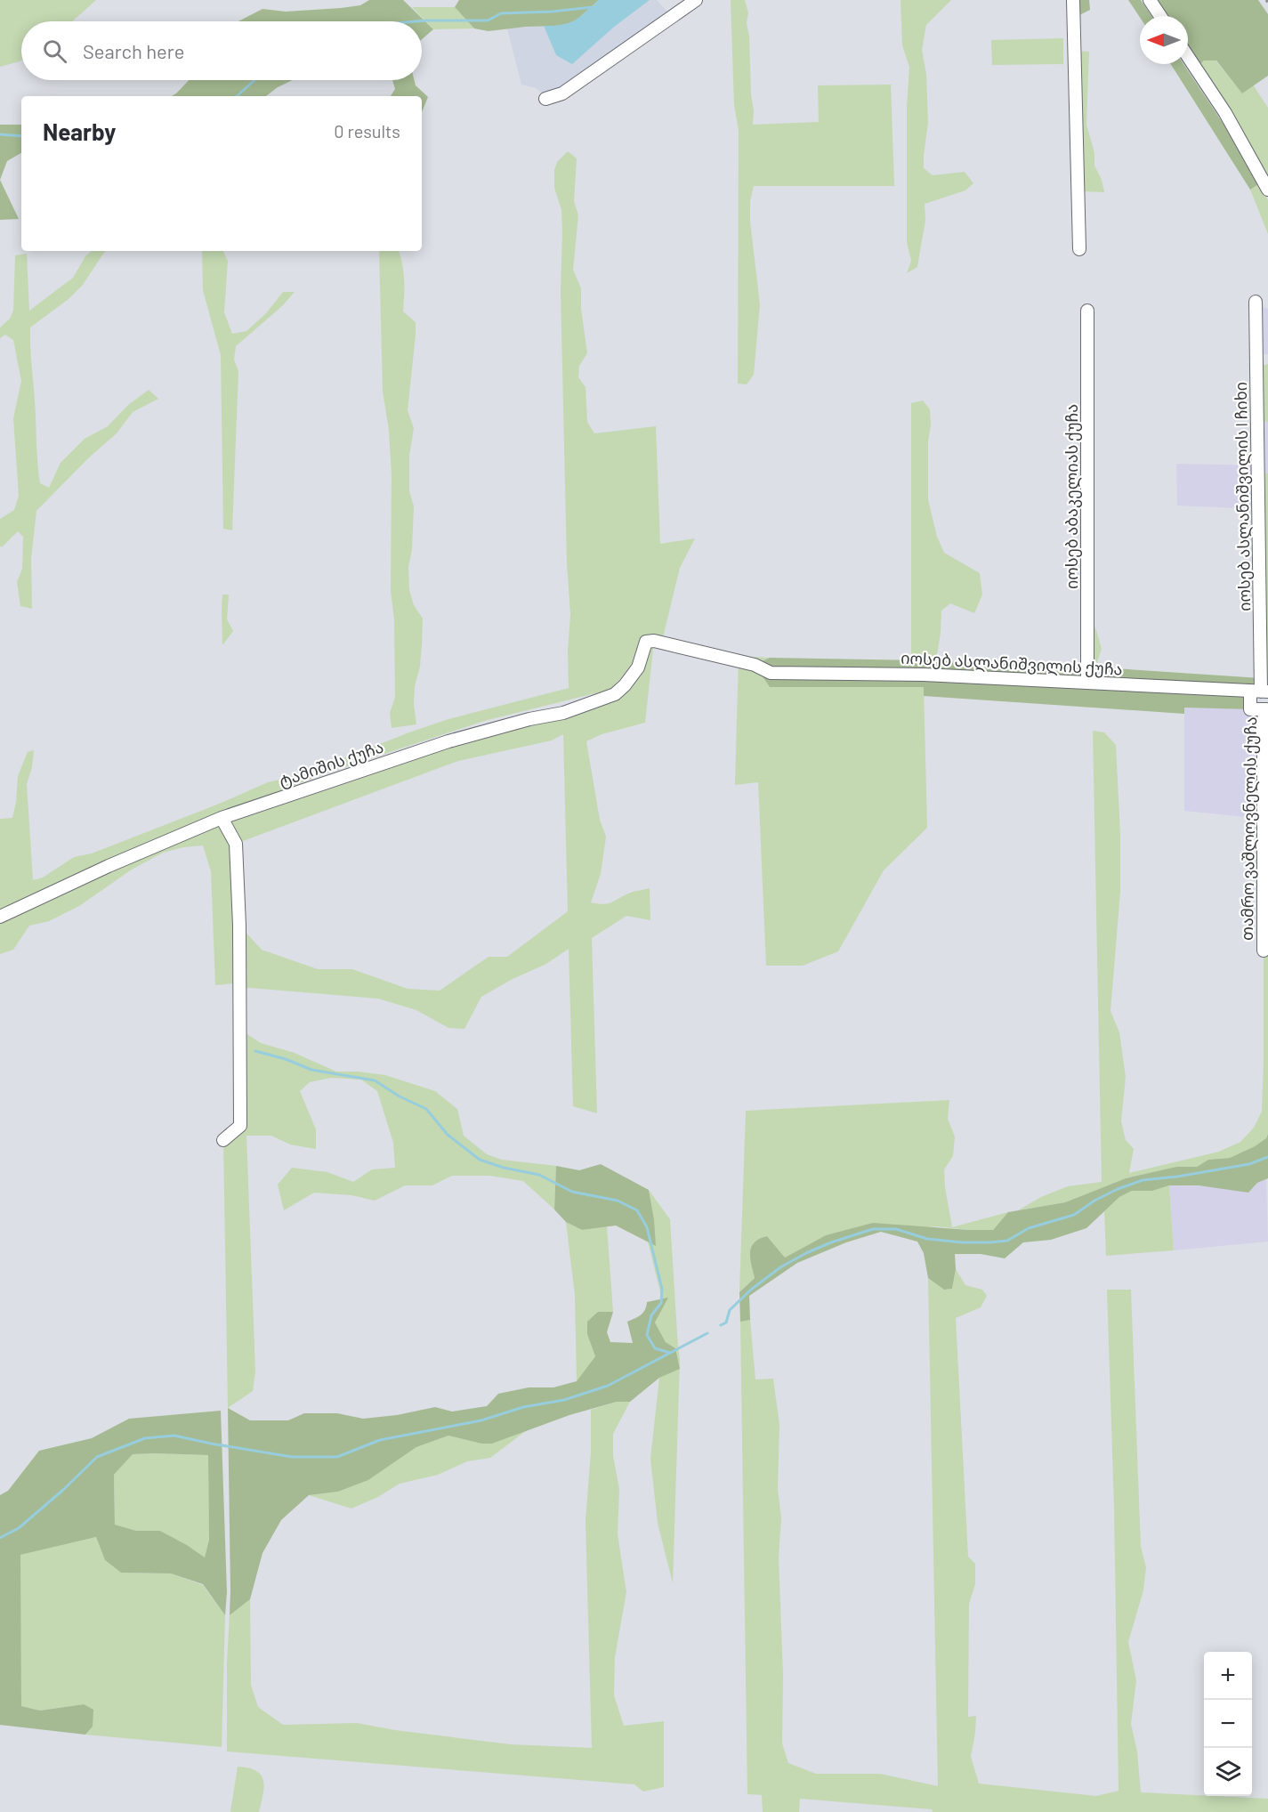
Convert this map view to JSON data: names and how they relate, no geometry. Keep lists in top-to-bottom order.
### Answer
{
  "streets": {
    "street": [
      "იოსებ აბაკელიას ქუჩა",
      "იოსებ ასლანიშვილის I ჩიხი",
      "იოსებ ასლანიშვილის ქუჩა",
      "ტამიშის ქუჩა",
      "თამრო ვაშლოვნელის ქუჩა"
    ]
  },
  "crossings": [
    ["იოსებ აბაკელიას ქუჩა", "იოსებ ასლანიშვილის ქუჩა"],
    ["იოსებ ასლანიშვილის I ჩიხი", "იოსებ ასლანიშვილის ქუჩა"],
    ["იოსებ ასლანიშვილის I ჩიხი", "თამრო ვაშლოვნელის ქუჩა"],
    ["იოსებ ასლანიშვილის ქუჩა", "ტამიშის ქუჩა"],
    ["იოსებ ასლანიშვილის ქუჩა", "თამრო ვაშლოვნელის ქუჩა"]
  ],
  "north": "left",
  "page": {
    "search": "Search here",
    "heading": ["Nearby", "0 results"],
    "map_buttons": ["+", "−"]
  }
}
